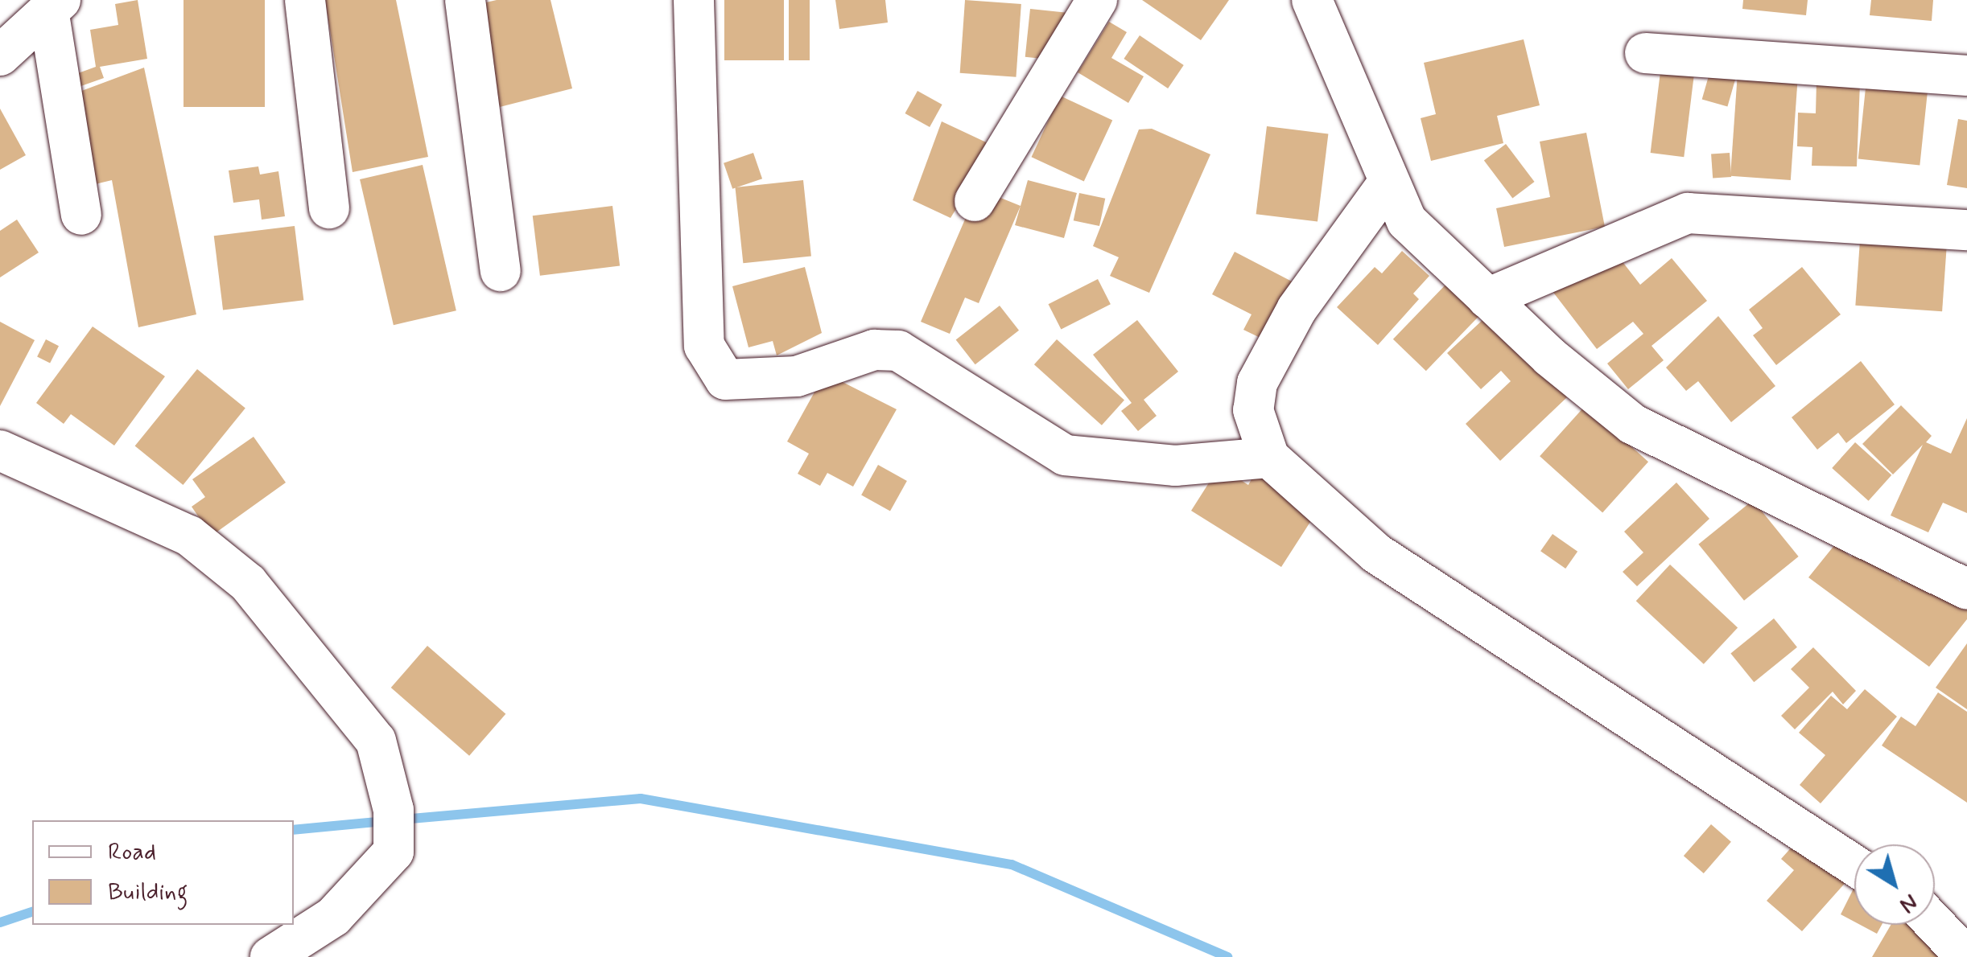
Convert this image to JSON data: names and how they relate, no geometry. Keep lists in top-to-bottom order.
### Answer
{
  "legend": ["Road", "Building"],
  "north": "bottom right"
}
